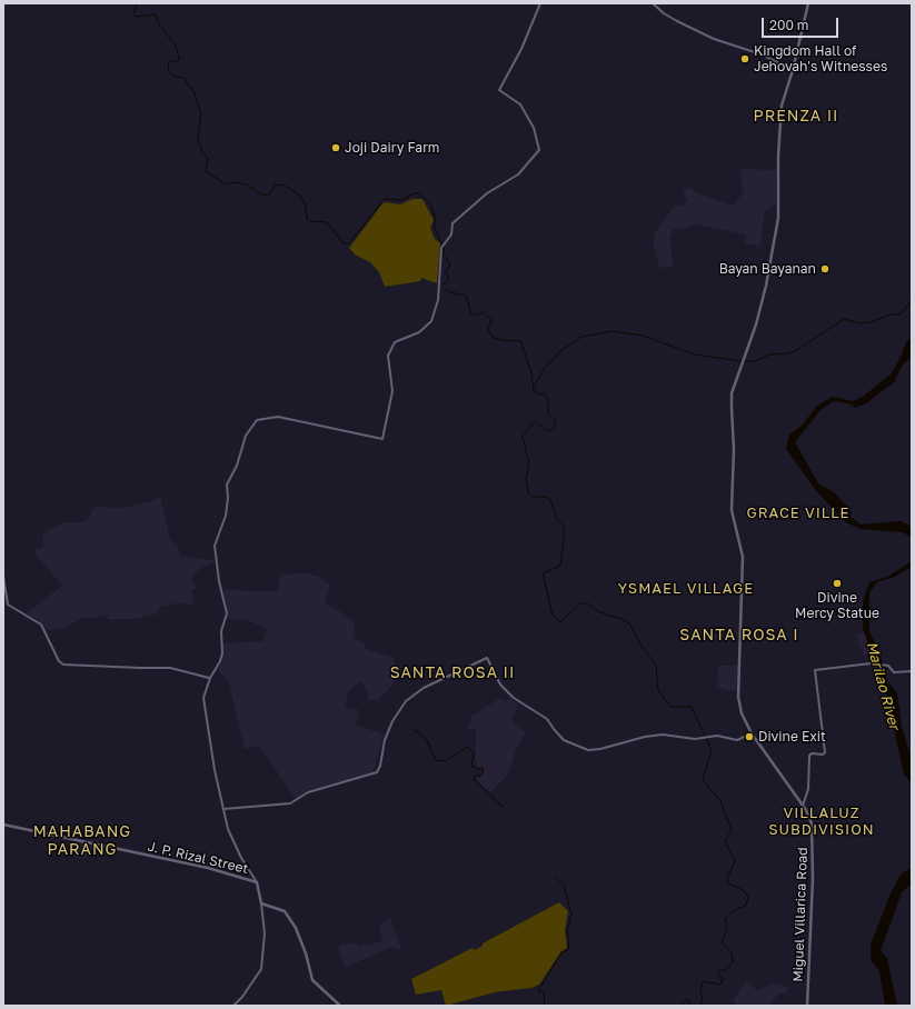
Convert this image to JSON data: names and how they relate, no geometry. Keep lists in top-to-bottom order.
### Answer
{
  "streets": {
    "main road": ["J. P. Rizal Street", "Miguel Villarica Road"]
  },
  "districts": [
    "PRENZA II",
    "GRACE VILLE",
    "YSMAEL VILLAGE",
    "SANTA ROSA I",
    "SANTA ROSA II",
    "VILLALUZ SUBDIVISION",
    "MAHABANG PARANG"
  ],
  "water": ["Marilao River"],
  "places": [
    "Kingdom Hall of Jehovah's Witnesses",
    "Joji Dairy Farm",
    "Bayan Bayanan",
    "Divine Mercy Statue",
    "Divine Exit"
  ],
  "scale_bar": "200 m"
}
